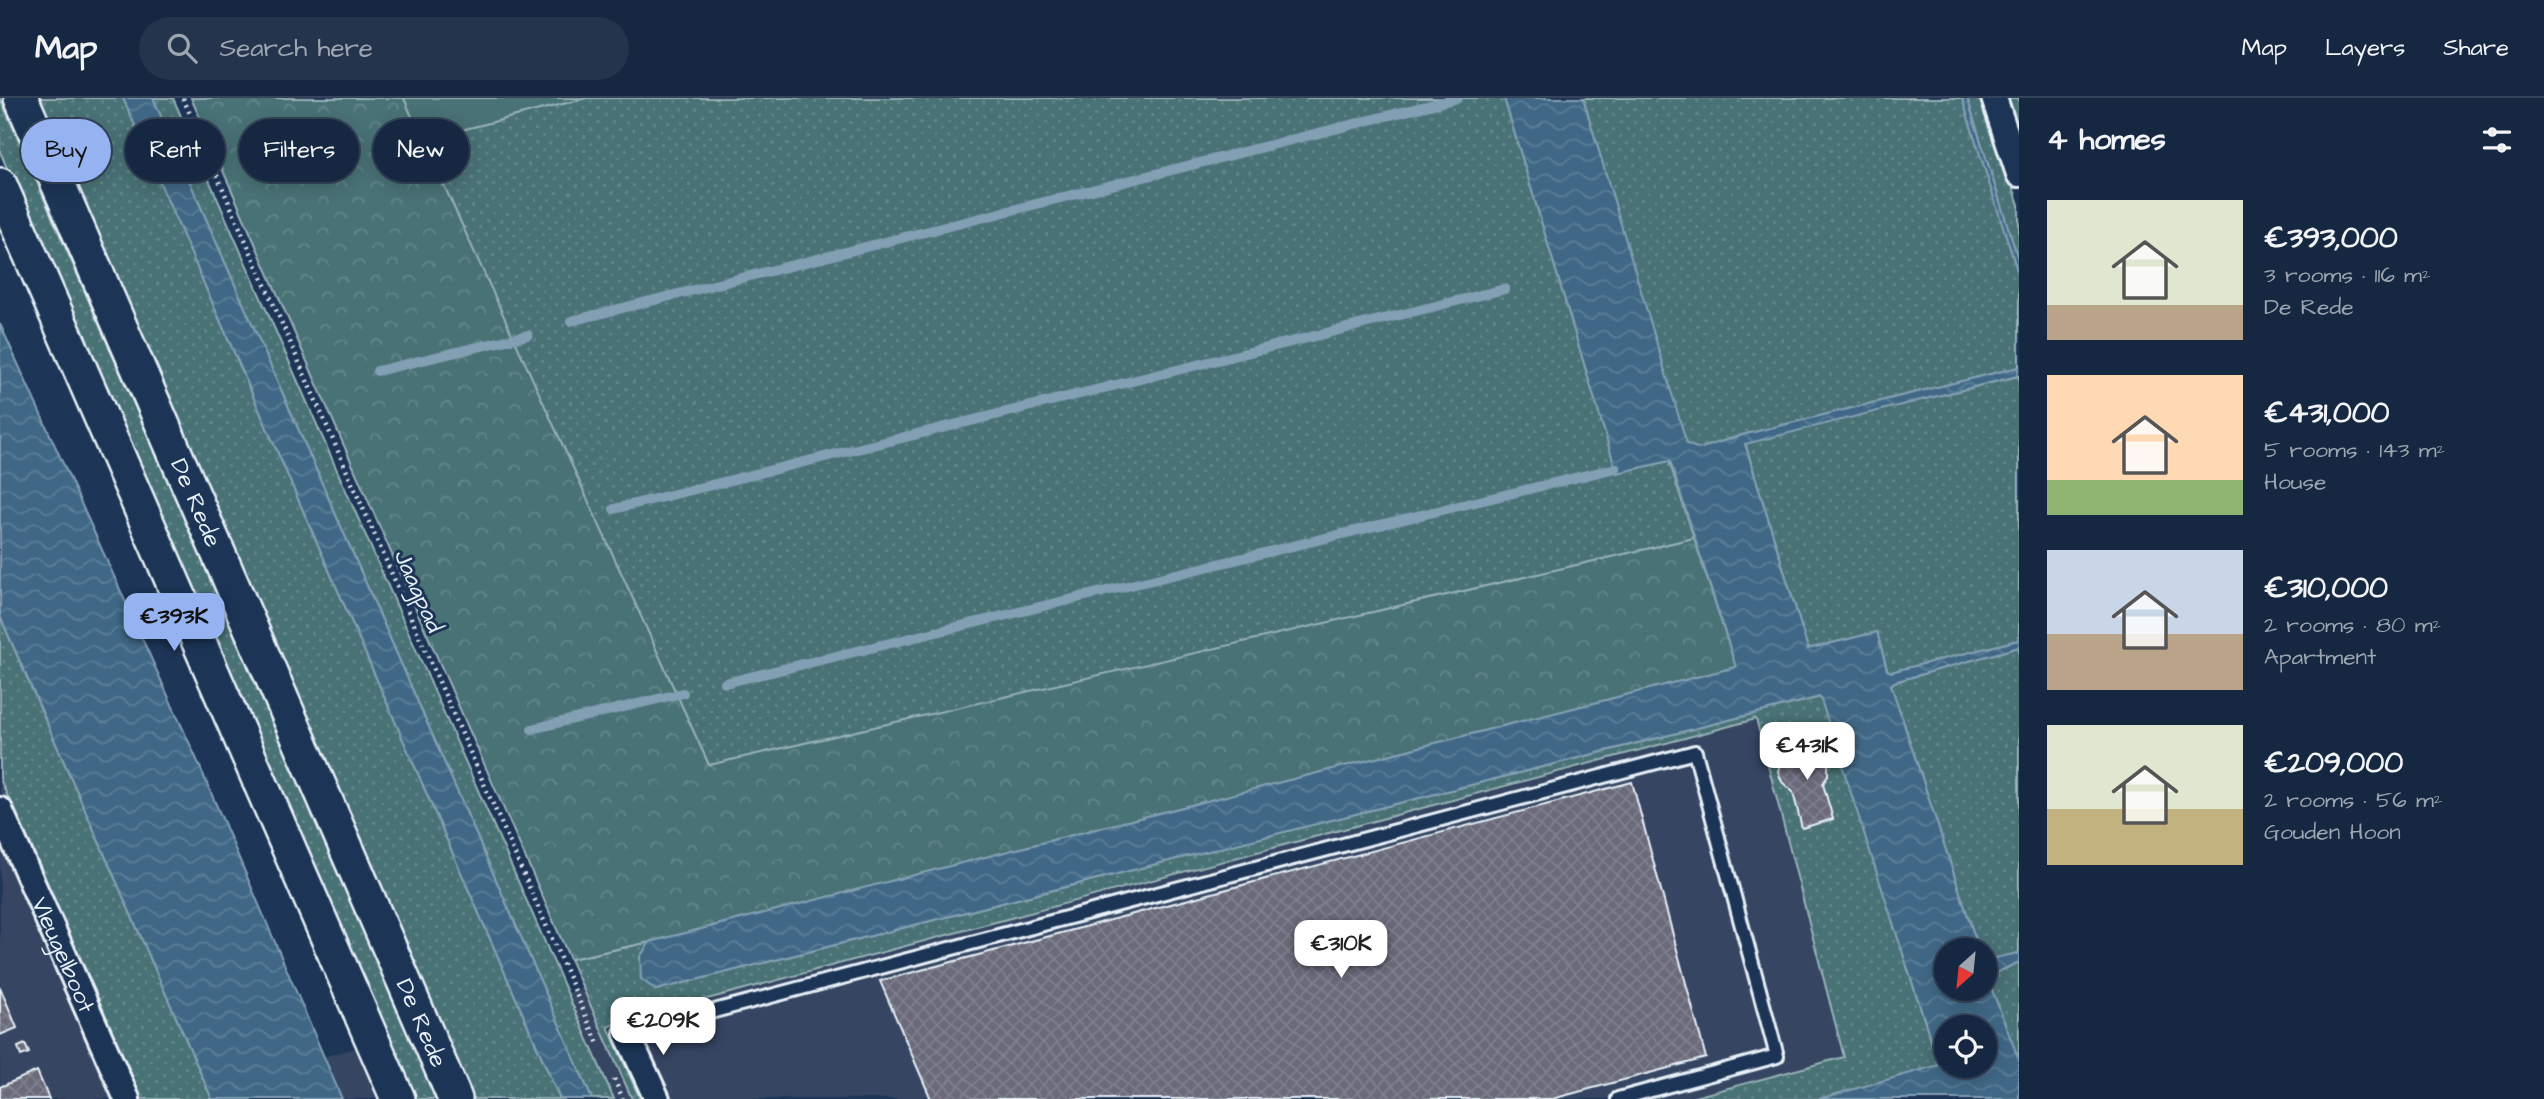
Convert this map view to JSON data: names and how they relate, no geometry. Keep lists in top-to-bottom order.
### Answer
{
  "streets": {
    "main road": ["De Rede"],
    "street": ["Vleugelboot"],
    "path": ["Jaagpad"]
  },
  "north": "bottom left",
  "page": {
    "header": "Map",
    "search": "Search here",
    "nav": ["Map", "Layers", "Share"],
    "heading": "4 homes",
    "chip": [
      "Buy",
      "Rent",
      "Filters",
      "New"
    ],
    "list": [
      {
        "name": "€393,000",
        "note": "3 rooms · 116 m² · De Rede"
      },
      {
        "name": "€431,000",
        "note": "5 rooms · 143 m² · House"
      },
      {
        "name": "€310,000",
        "note": "2 rooms · 80 m² · Apartment"
      },
      {
        "name": "€209,000",
        "note": "2 rooms · 56 m² · Gouden Hoon"
      }
    ],
    "price": [
      "€393K",
      "€431K",
      "€310K",
      "€209K"
    ]
  }
}
